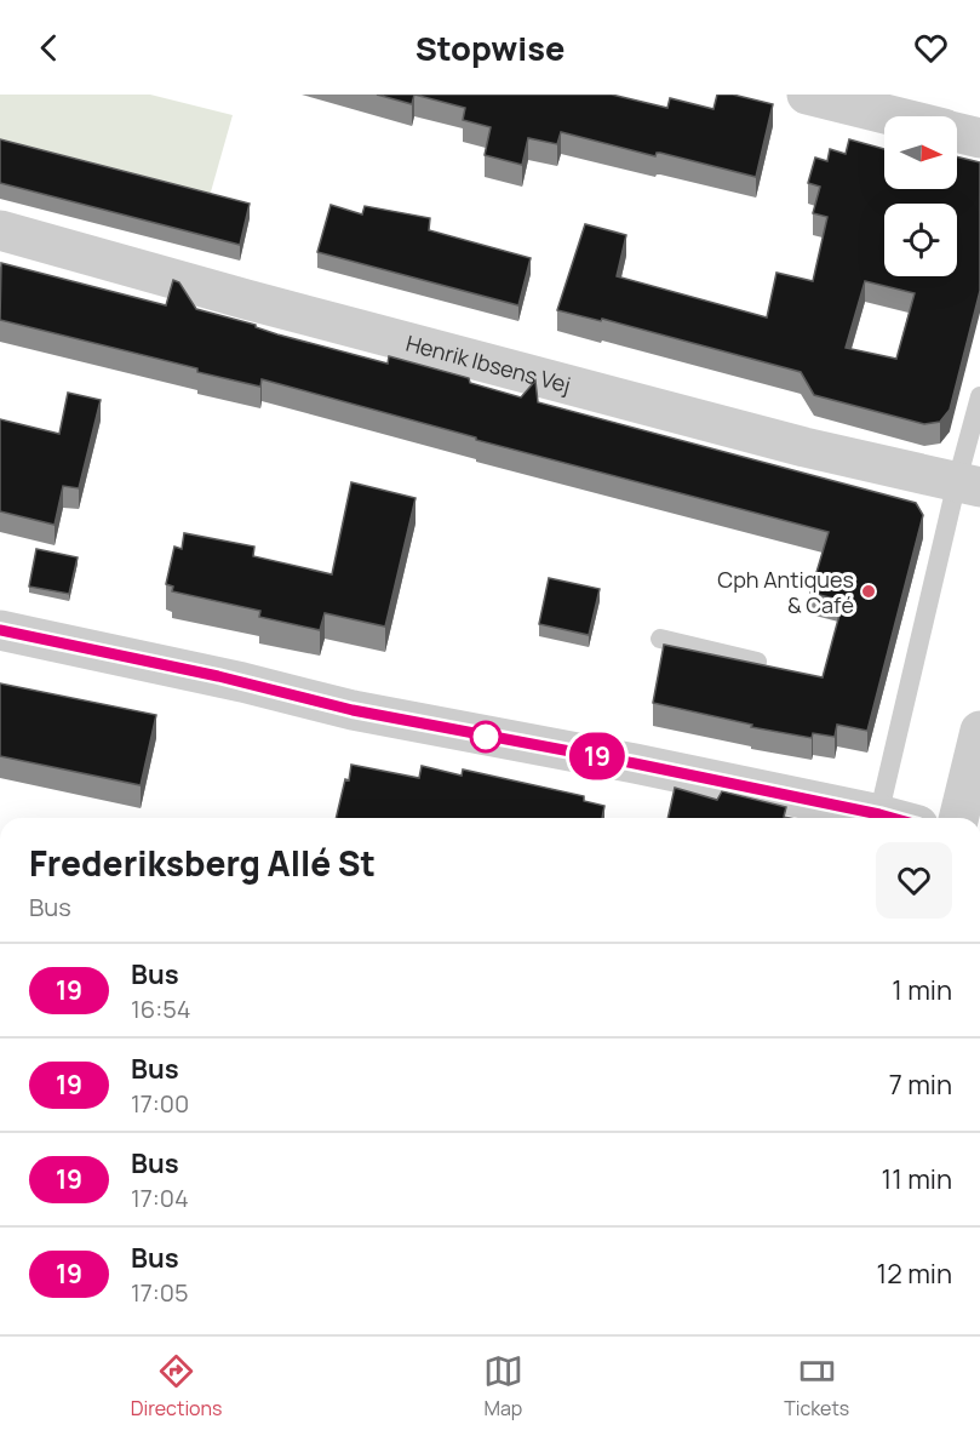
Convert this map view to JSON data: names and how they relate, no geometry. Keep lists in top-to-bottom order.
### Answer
{
  "streets": {
    "street": ["Henrik Ibsens Vej"]
  },
  "places": ["Cph Antiques & Café"],
  "lines": ["bus line 19"],
  "north": "right",
  "page": {
    "header": "Stopwise",
    "on_map": "19",
    "heading": ["Frederiksberg Allé St", "Bus"],
    "list": [
      {
        "mark": "19",
        "name": "Bus",
        "note": "16:54",
        "value": "1 min"
      },
      {
        "mark": "19",
        "name": "Bus",
        "note": "17:00",
        "value": "7 min"
      },
      {
        "mark": "19",
        "name": "Bus",
        "note": "17:04",
        "value": "11 min"
      },
      {
        "mark": "19",
        "name": "Bus",
        "note": "17:05",
        "value": "12 min"
      }
    ],
    "tabs": ["Directions", "Map", "Tickets"]
  }
}
